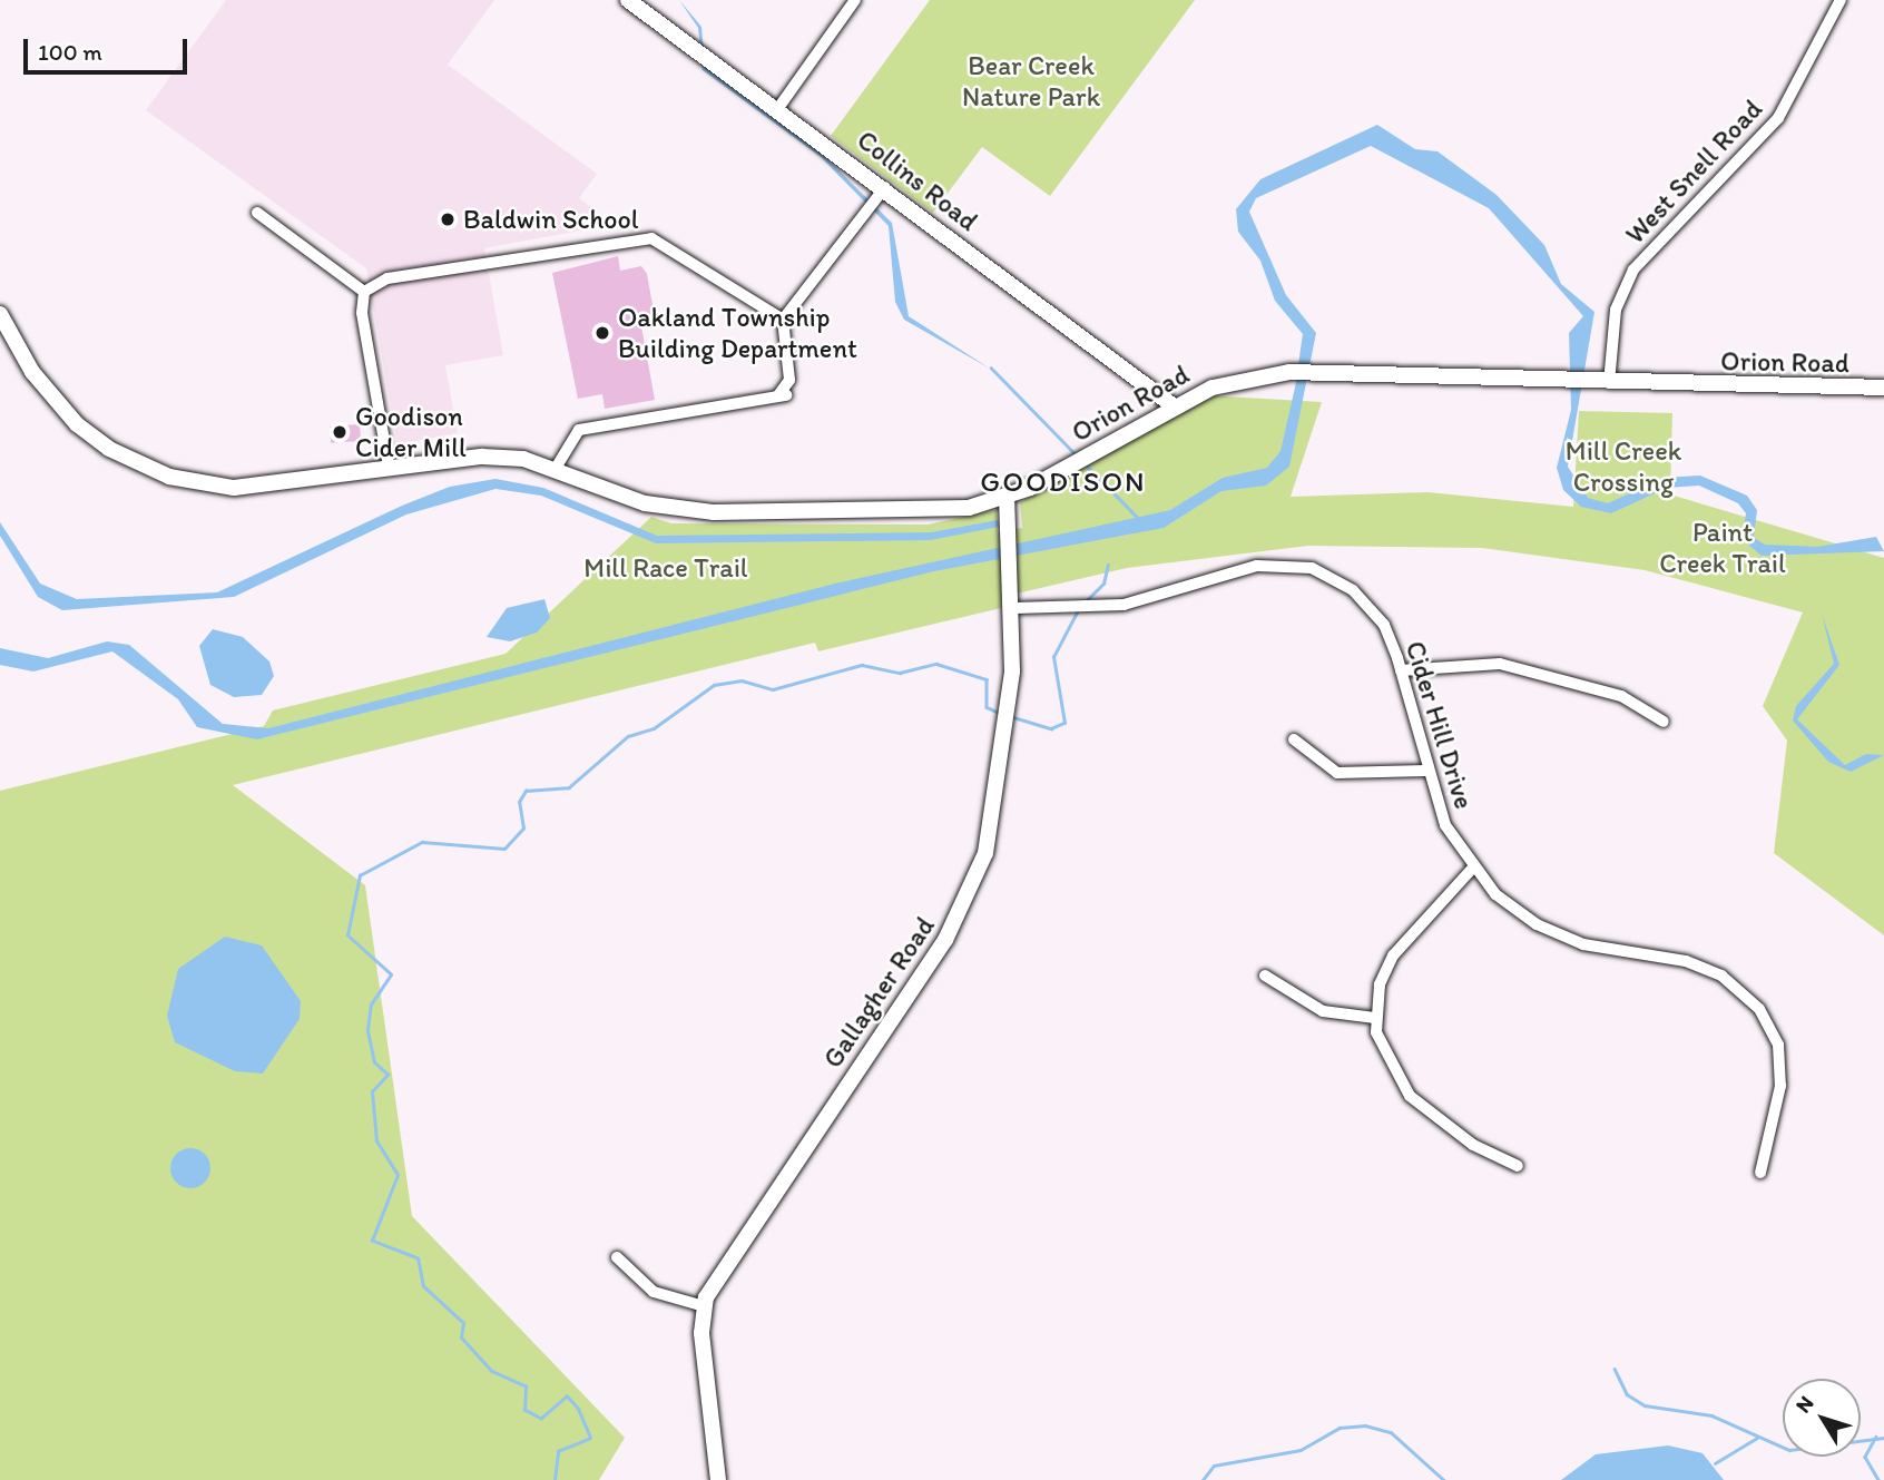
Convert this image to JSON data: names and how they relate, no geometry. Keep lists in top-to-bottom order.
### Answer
{
  "streets": {
    "street": [
      "West Snell Road",
      "Collins Road",
      "Orion Road",
      "Cider Hill Drive",
      "Gallagher Road"
    ]
  },
  "crossings": [
    ["West Snell Road", "Orion Road"],
    ["Collins Road", "Orion Road"],
    ["Orion Road", "Gallagher Road"],
    ["Cider Hill Drive", "Gallagher Road"]
  ],
  "districts": ["GOODISON"],
  "parks": [
    "Bear Creek Nature Park",
    "Mill Creek Crossing",
    "Paint Creek Trail",
    "Mill Race Trail"
  ],
  "places": ["Baldwin School", "Oakland Township Building Department", "Goodison Cider Mill"],
  "scale_bar": "100 m",
  "north": "top left"
}
